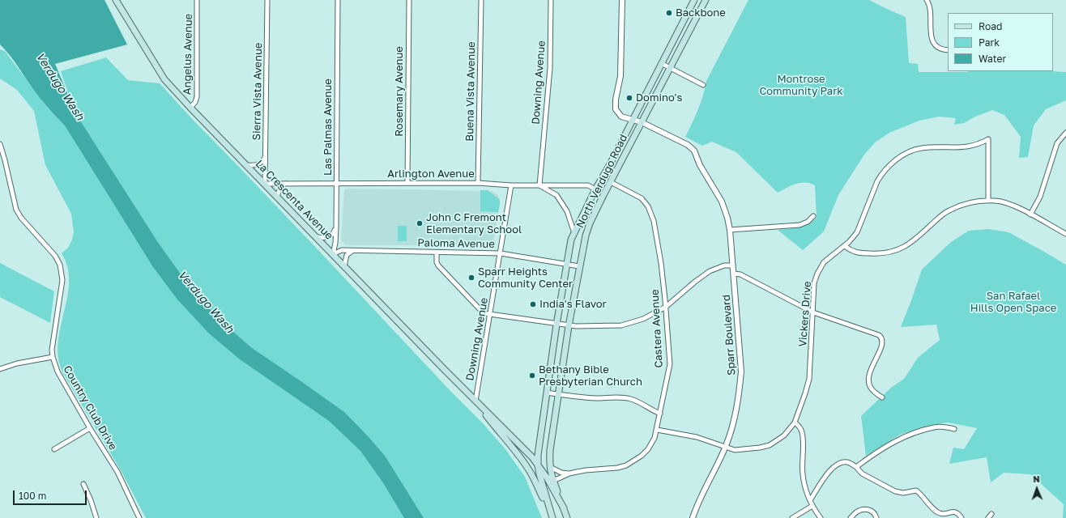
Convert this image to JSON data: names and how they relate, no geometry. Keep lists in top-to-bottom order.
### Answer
{
  "streets": {
    "main road": ["North Verdugo Road", "La Crescenta Avenue"],
    "street": [
      "Angelus Avenue",
      "Downing Avenue",
      "Sierra Vista Avenue",
      "Rosemary Avenue",
      "Buena Vista Avenue",
      "Las Palmas Avenue",
      "Arlington Avenue",
      "Paloma Avenue",
      "Vickers Drive",
      "Castera Avenue",
      "Sparr Boulevard",
      "Country Club Drive"
    ]
  },
  "crossings": [
    ["Angelus Avenue", "La Crescenta Avenue"],
    ["Downing Avenue", "Arlington Avenue"],
    ["Downing Avenue", "La Crescenta Avenue"],
    ["Downing Avenue", "Paloma Avenue"],
    ["Sierra Vista Avenue", "Arlington Avenue"],
    ["Sierra Vista Avenue", "La Crescenta Avenue"],
    ["Rosemary Avenue", "Arlington Avenue"],
    ["Buena Vista Avenue", "Arlington Avenue"],
    ["Las Palmas Avenue", "Arlington Avenue"],
    ["Las Palmas Avenue", "La Crescenta Avenue"],
    ["Las Palmas Avenue", "Paloma Avenue"],
    ["Arlington Avenue", "North Verdugo Road"],
    ["Arlington Avenue", "La Crescenta Avenue"],
    ["North Verdugo Road", "La Crescenta Avenue"],
    ["North Verdugo Road", "Paloma Avenue"],
    ["North Verdugo Road", "Castera Avenue"],
    ["North Verdugo Road", "Sparr Boulevard"],
    ["La Crescenta Avenue", "Paloma Avenue"],
    ["Vickers Drive", "Castera Avenue"],
    ["Vickers Drive", "Sparr Boulevard"]
  ],
  "water": ["Verdugo Wash"],
  "parks": ["Montrose Community Park", "San Rafael Hills Open Space"],
  "places": [
    "Backbone",
    "Domino's",
    "John C Fremont Elementary School",
    "Sparr Heights Community Center",
    "India's Flavor",
    "Bethany Bible Presbyterian Church"
  ],
  "legend": ["Road", "Park", "Water"],
  "scale_bar": "100 m",
  "north": "top"
}
